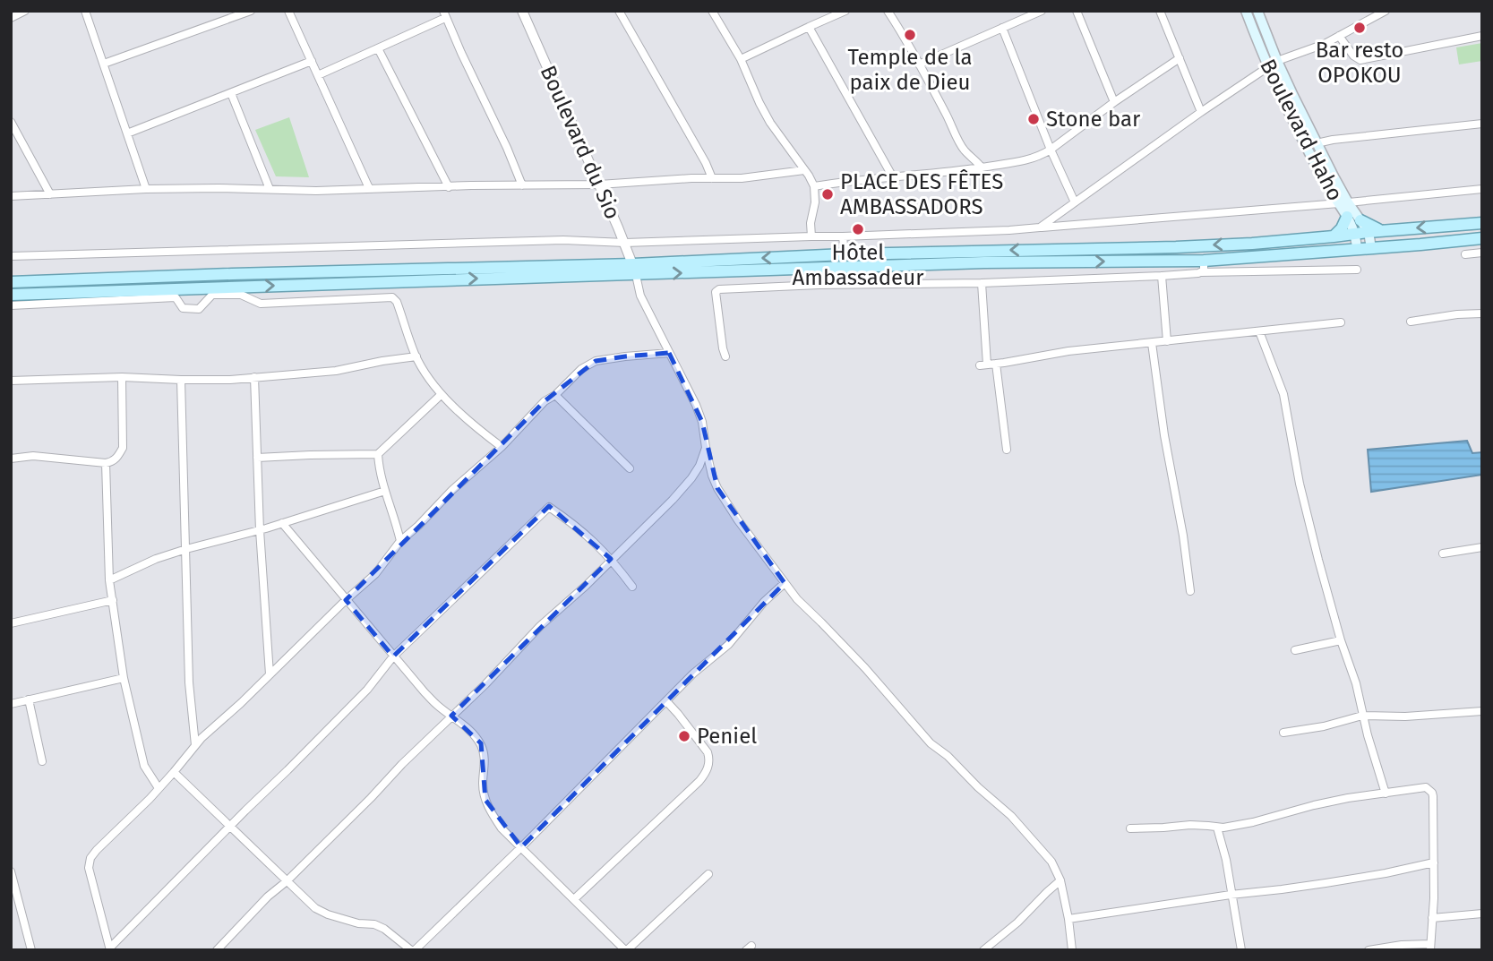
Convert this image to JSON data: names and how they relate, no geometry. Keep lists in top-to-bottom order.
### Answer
{
  "streets": {
    "main road": ["Boulevard Haho"],
    "street": ["Boulevard du Sio"]
  },
  "places": [
    "Bar resto OPOKOU",
    "Temple de la paix de Dieu",
    "Stone bar",
    "PLACE DES FÊTES AMBASSADORS",
    "Hôtel Ambassadeur",
    "Peniel"
  ]
}
